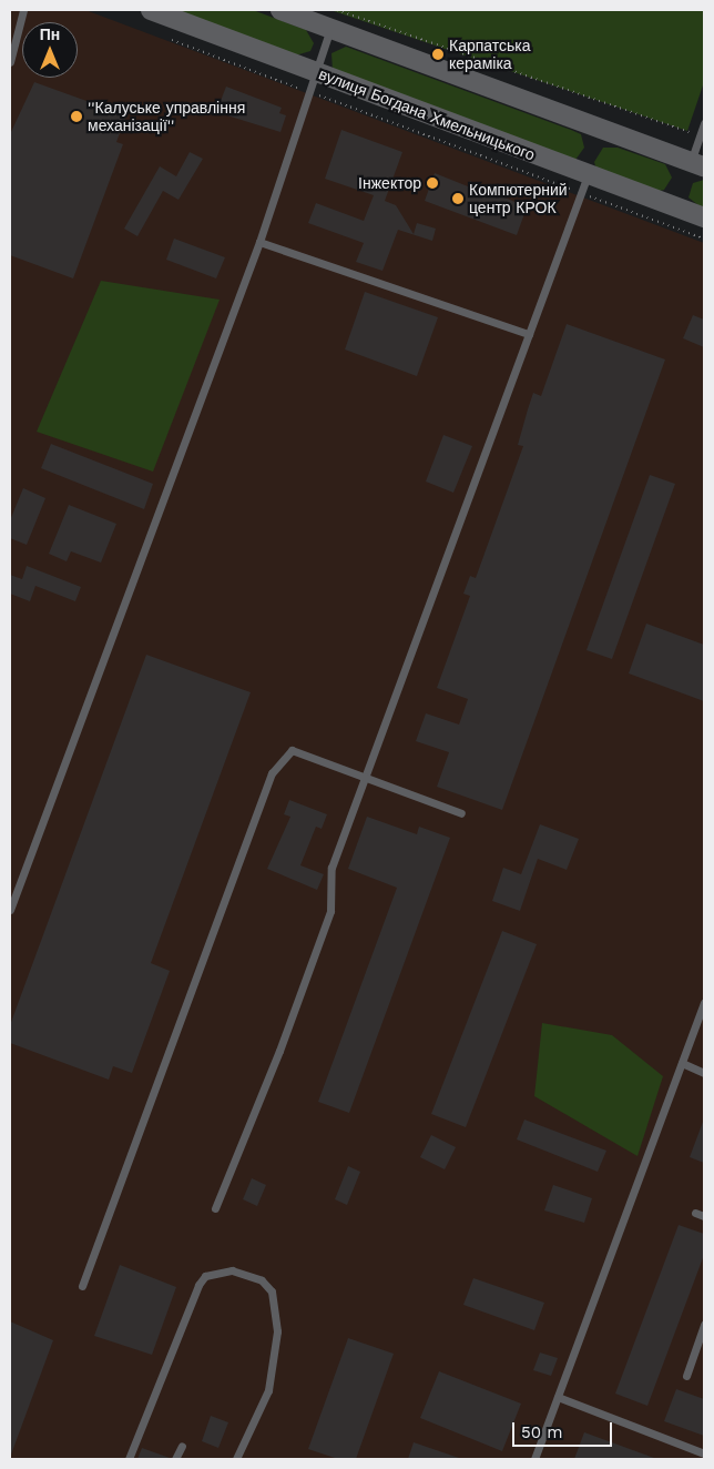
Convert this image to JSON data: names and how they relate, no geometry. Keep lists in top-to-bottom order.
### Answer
{
  "streets": {
    "street": ["вулиця Богдана Хмельницького"]
  },
  "places": [
    "Карпатська кераміка",
    "''Калуське управління механізації''",
    "Інжектор",
    "Компютерний центр КРОК"
  ],
  "scale_bar": "50 m",
  "north": "top"
}
